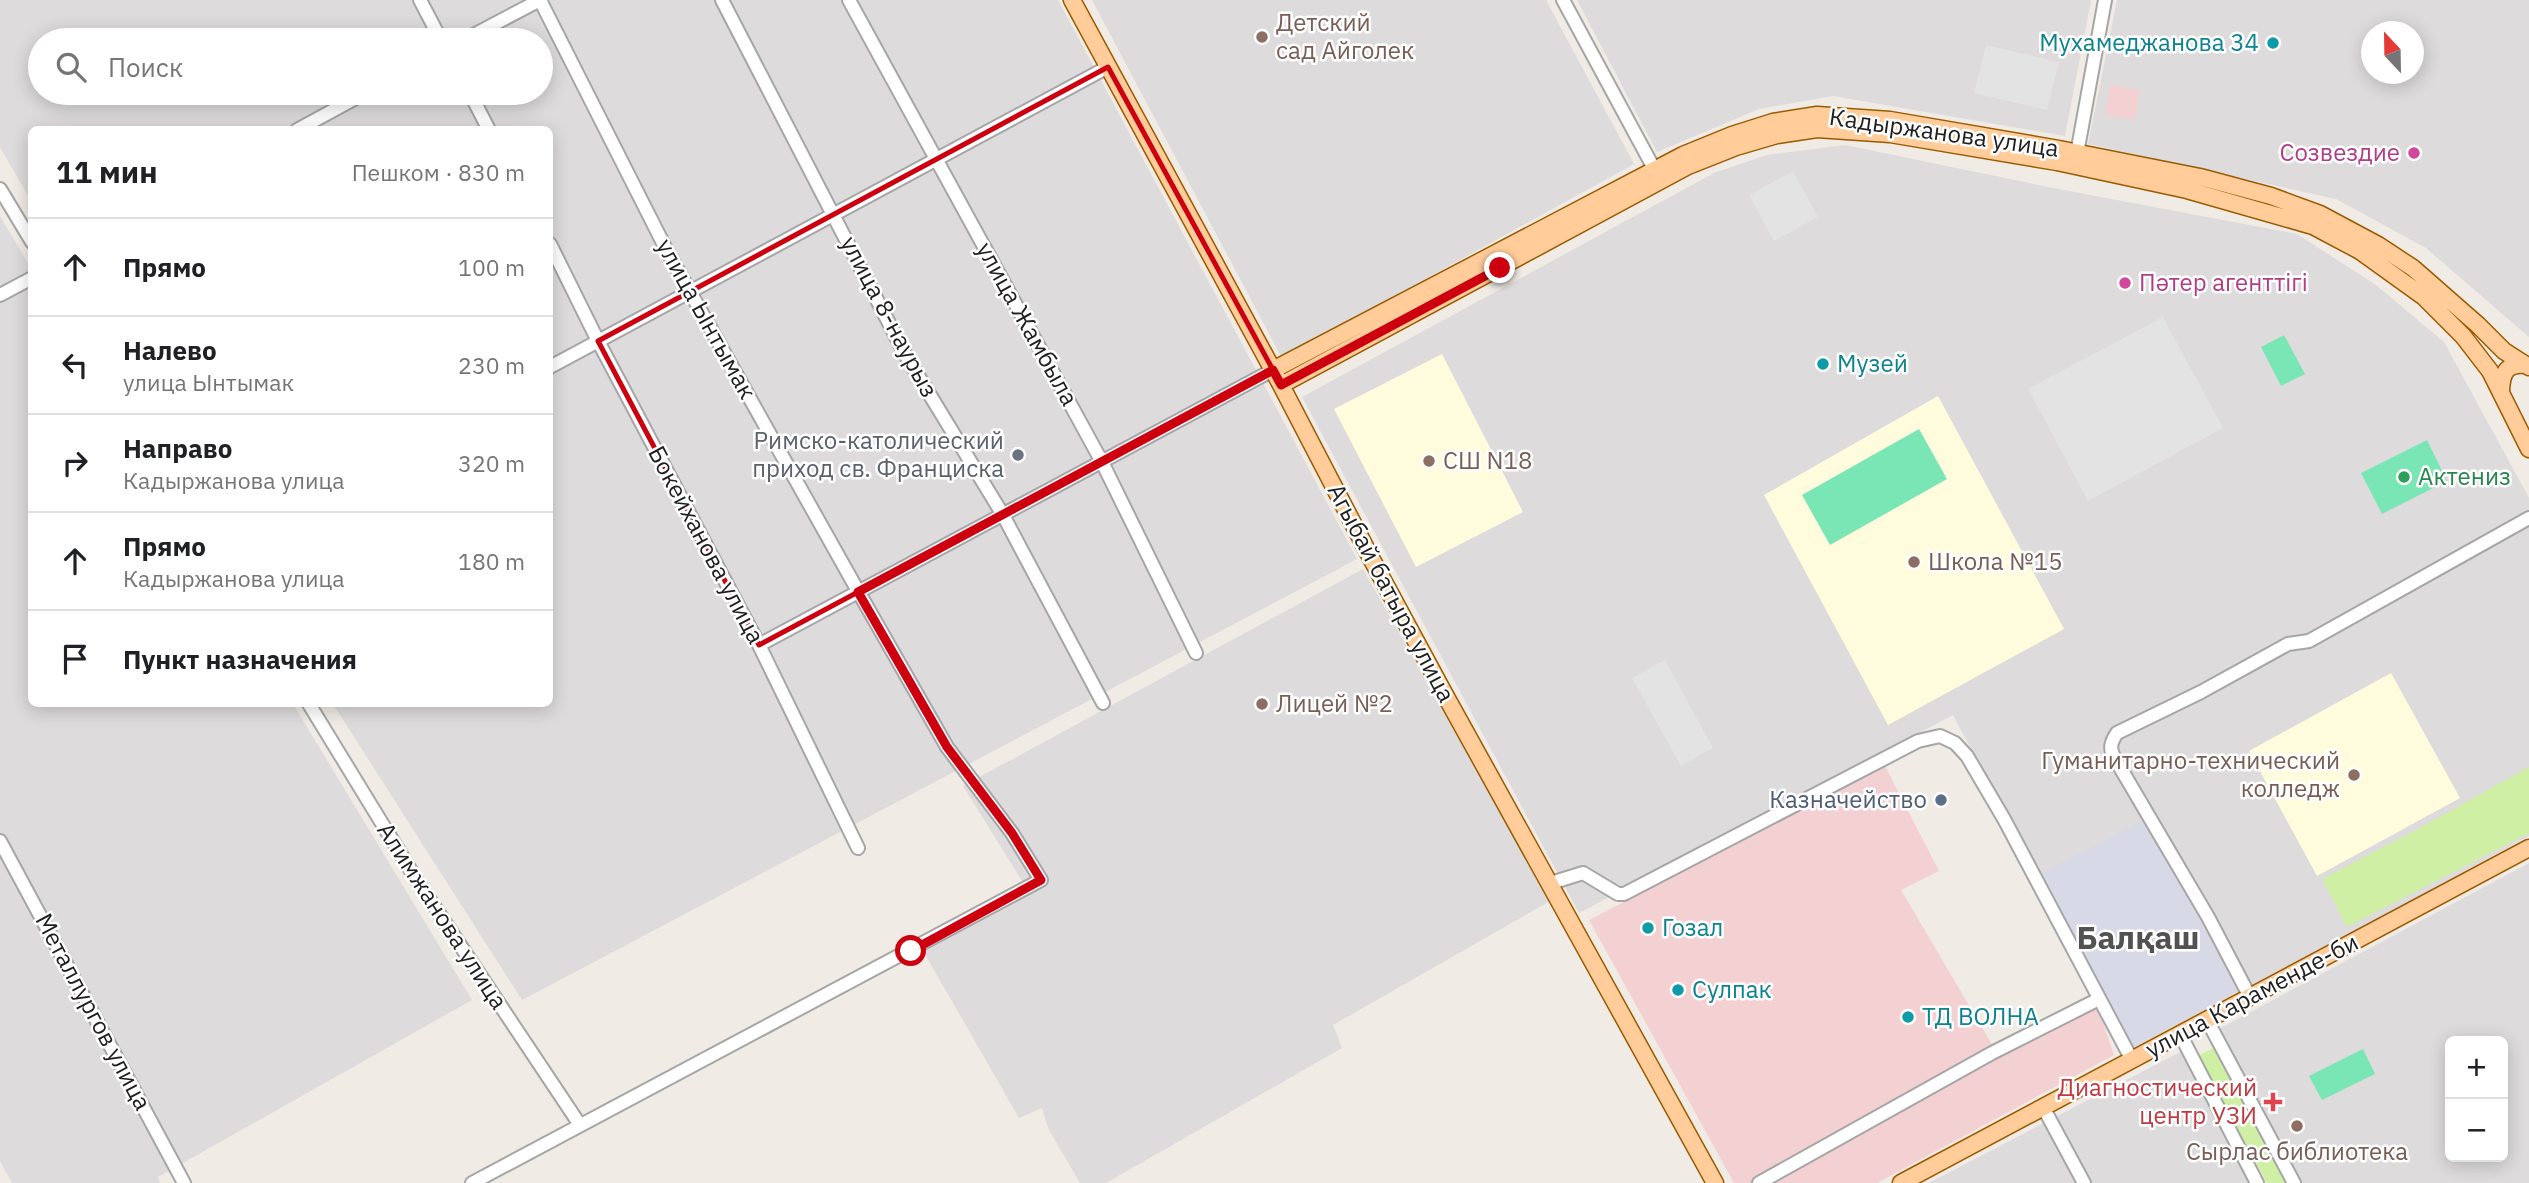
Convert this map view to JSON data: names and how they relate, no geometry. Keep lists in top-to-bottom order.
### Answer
{
  "streets": {
    "main road": ["Кадыржанова улица", "Агыбай батыра улица", "улица Караменде-би"],
    "street": [
      "улица 8-наурыз",
      "улица Ынтымак",
      "улица Жамбыла",
      "Бокейханова улица",
      "Алимжанова улица",
      "Металлургов улица"
    ]
  },
  "crossings": [
    ["Кадыржанова улица", "улица 8-наурыз"],
    ["Кадыржанова улица", "улица Ынтымак"],
    ["Кадыржанова улица", "улица Жамбыла"],
    ["Кадыржанова улица", "Бокейханова улица"],
    ["Кадыржанова улица", "Агыбай батыра улица"],
    ["улица Ынтымак", "Алимжанова улица"]
  ],
  "districts": ["Балқаш"],
  "places": {
    "other": [
      "Детский сад Айголек",
      "Мухамеджанова 34",
      "Созвездие",
      "Пәтер агенттігі",
      "Музей",
      "Римско-католический приход св. Франциска",
      "СШ N18",
      "Актениз",
      "Школа №15",
      "Лицей №2",
      "Гуманитарно-технический колледж",
      "Казначейство",
      "Гозал",
      "Сулпак",
      "ТД ВОЛНА",
      "Сырлас библиотека"
    ],
    "health": ["Диагностический центр УЗИ"]
  },
  "north": "top",
  "page": {
    "search": "Поиск",
    "heading": ["11 мин", "Пешком · 830 m"],
    "list": [
      ["Прямо", "100 m"],
      ["Налево", "улица Ынтымак", "230 m"],
      ["Направо", "Кадыржанова улица", "320 m"],
      ["Прямо", "Кадыржанова улица", "180 m"],
      "Пункт назначения"
    ],
    "map_buttons": ["+", "−"]
  }
}
